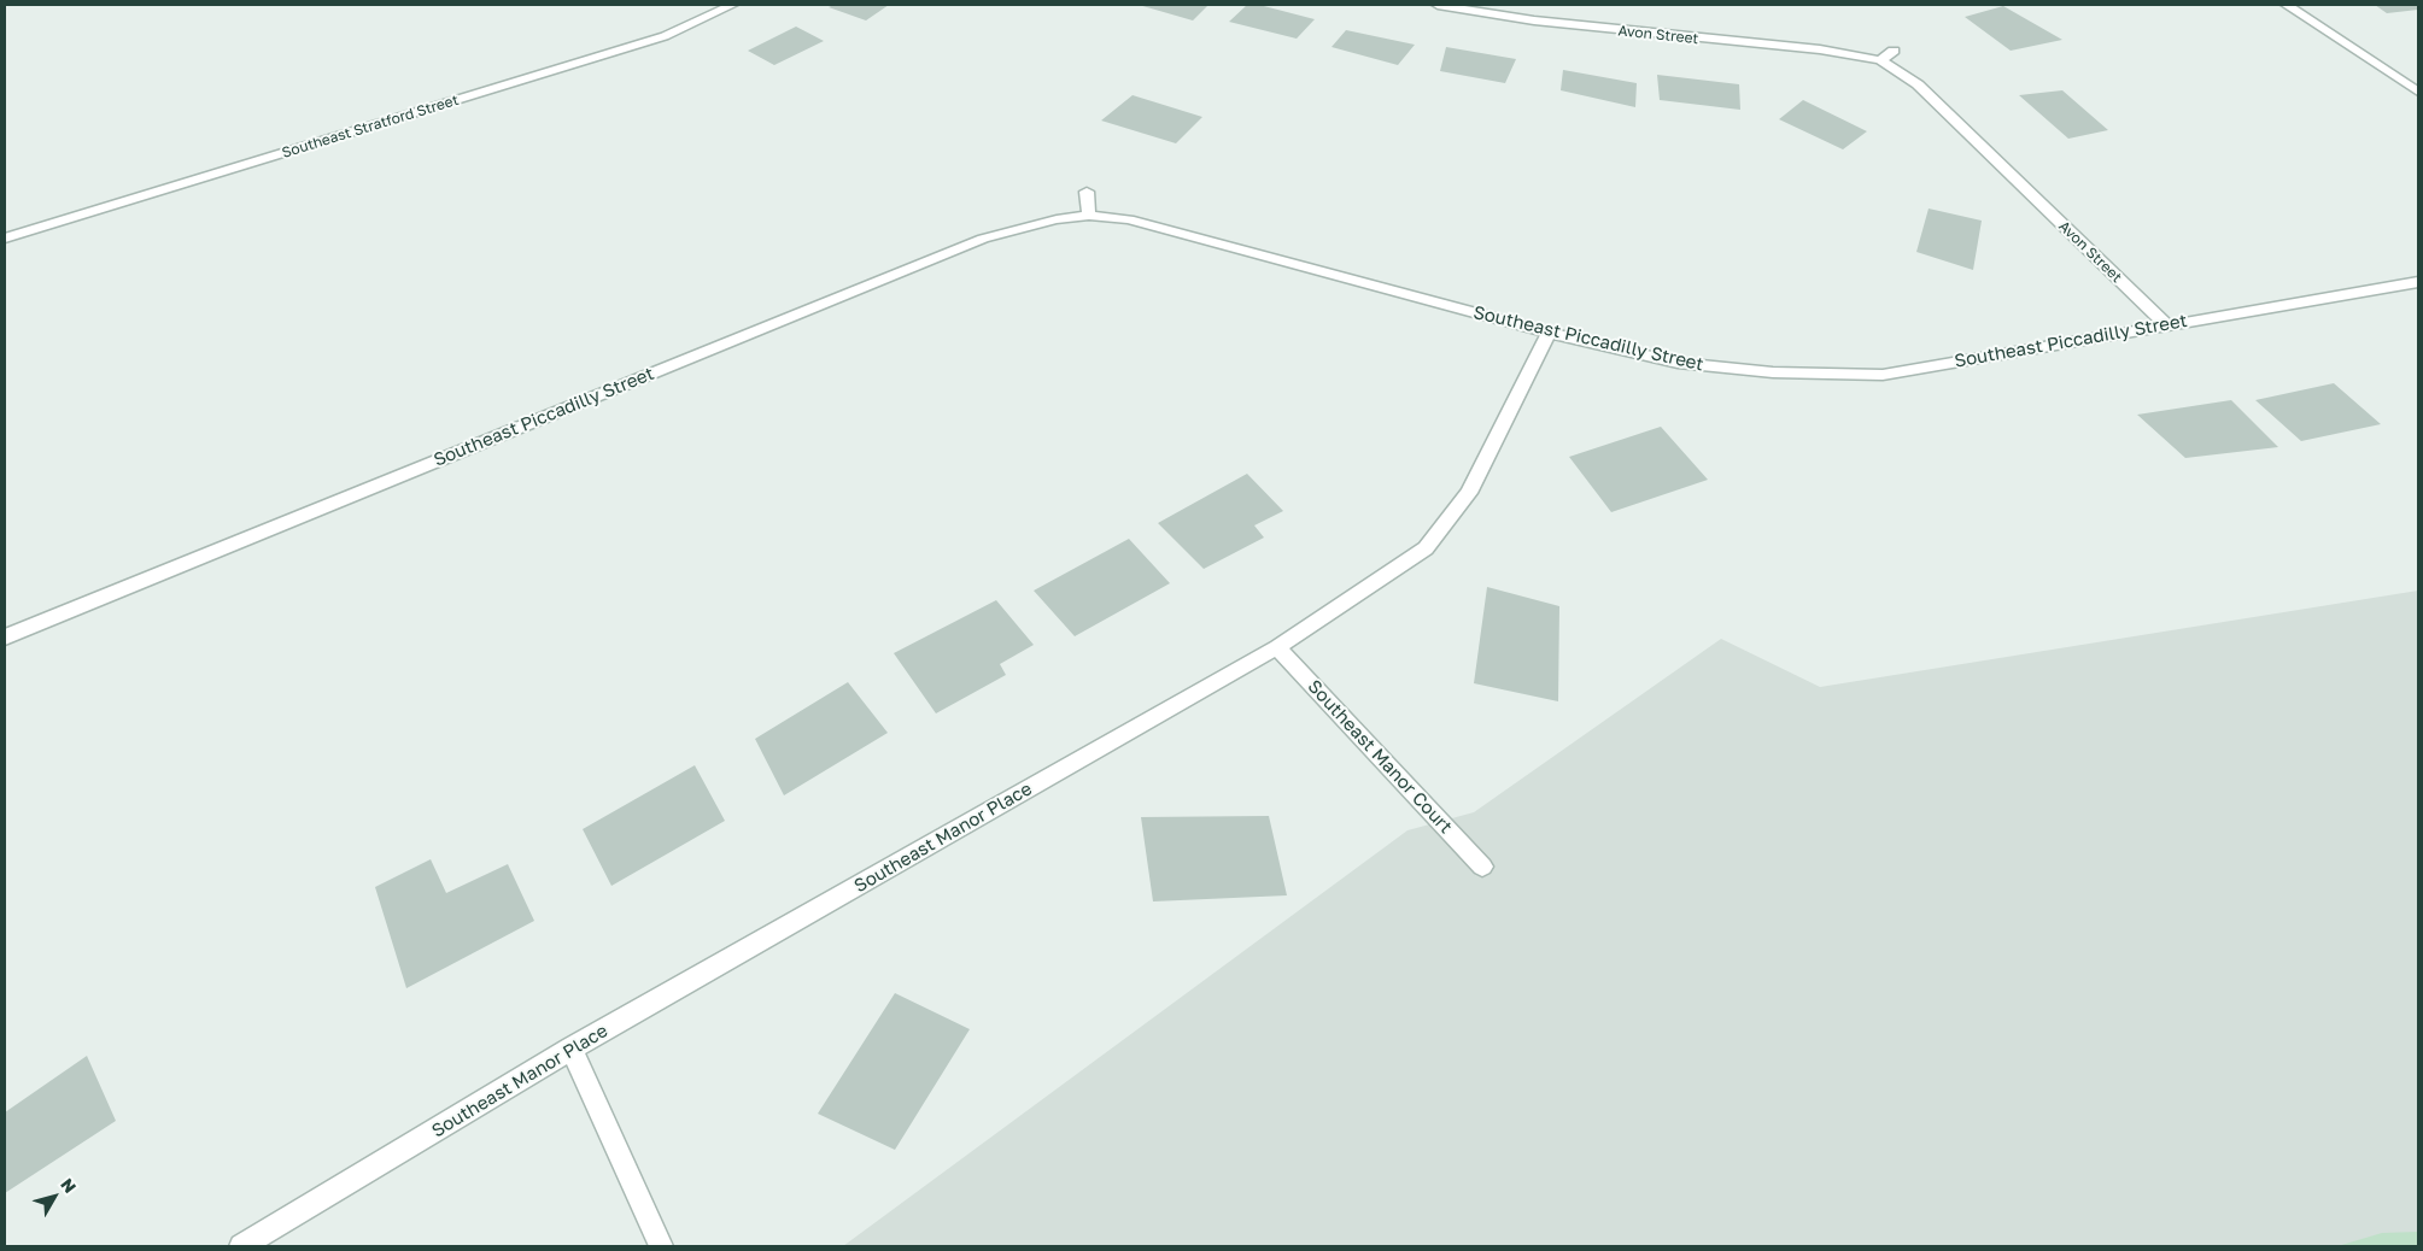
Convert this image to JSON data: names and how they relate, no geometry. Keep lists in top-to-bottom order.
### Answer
{
  "streets": {
    "street": [
      "Avon Street",
      "Southeast Stratford Street",
      "Southeast Piccadilly Street",
      "Southeast Manor Court",
      "Southeast Manor Place"
    ]
  },
  "crossings": [
    ["Avon Street", "Southeast Piccadilly Street"],
    ["Southeast Piccadilly Street", "Southeast Manor Place"],
    ["Southeast Manor Court", "Southeast Manor Place"]
  ],
  "north": "top right"
}
